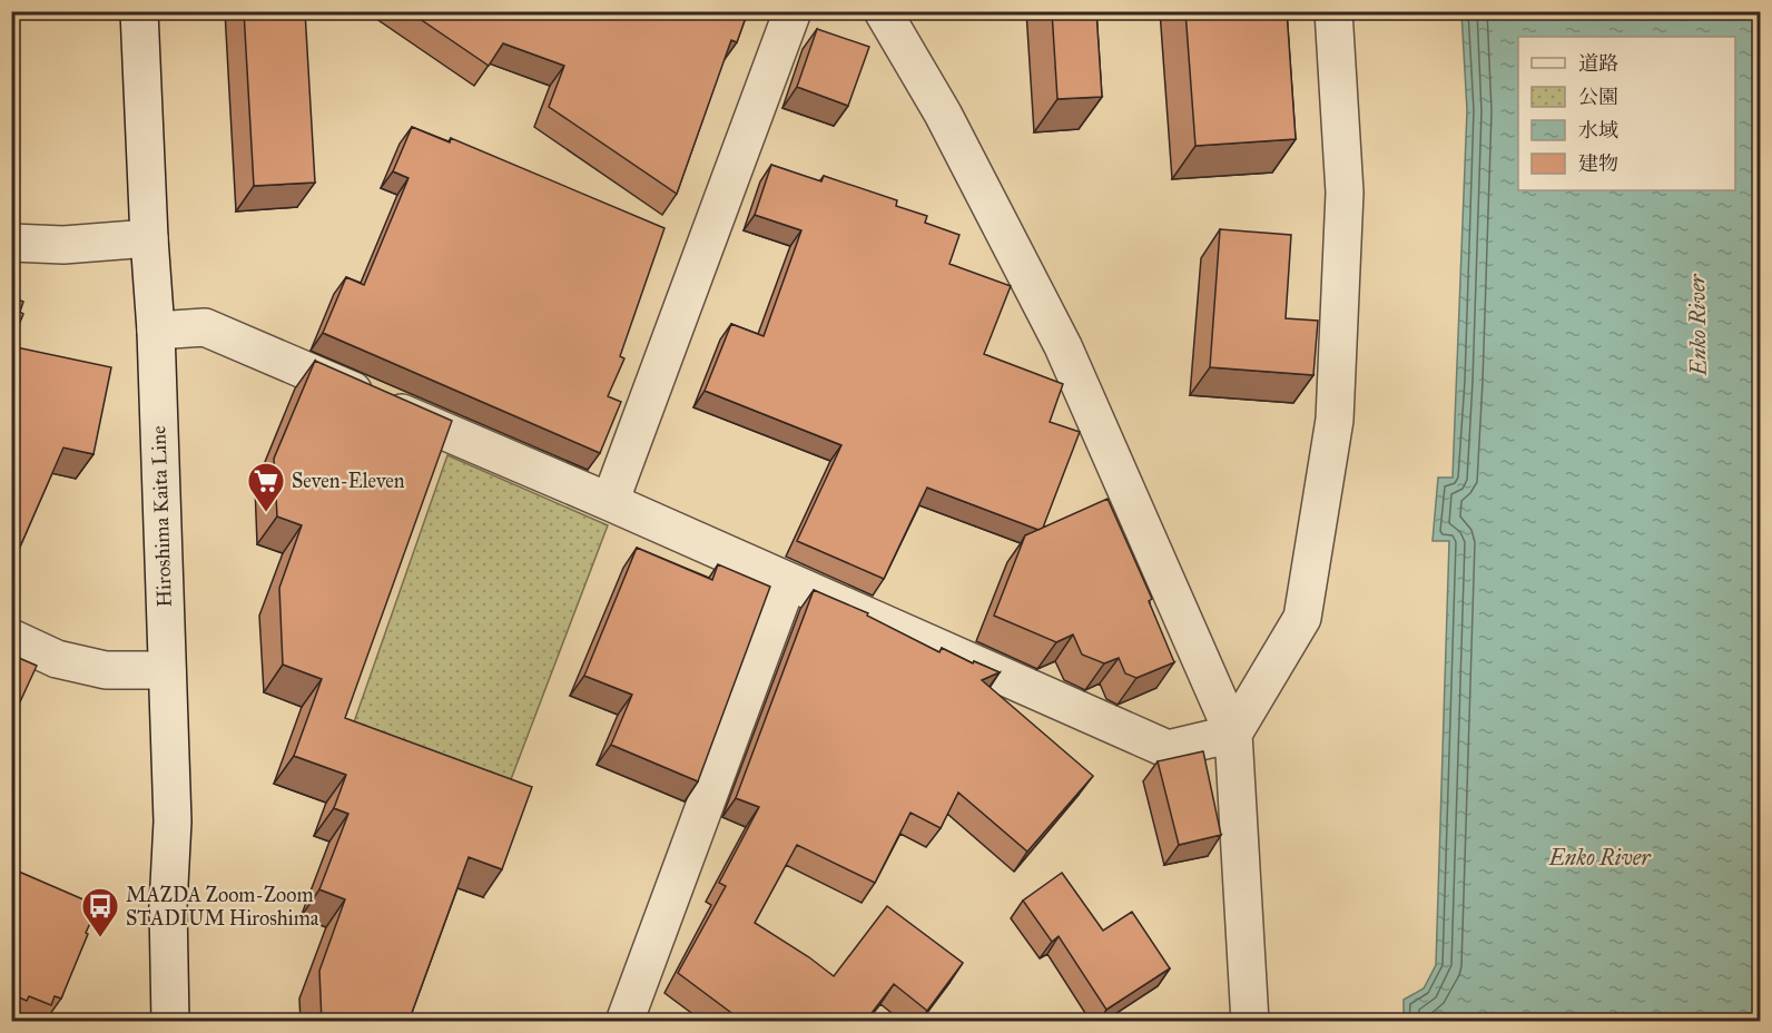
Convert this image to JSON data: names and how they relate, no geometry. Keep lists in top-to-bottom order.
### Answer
{
  "streets": {
    "street": ["Hiroshima Kaita Line"]
  },
  "water": ["Enko River"],
  "places": {
    "supermarket": ["Seven-Eleven"],
    "bus stop": ["MAZDA Zoom-Zoom STADIUM Hiroshima"]
  },
  "legend": [
    "道路",
    "公園",
    "水域",
    "建物"
  ]
}
